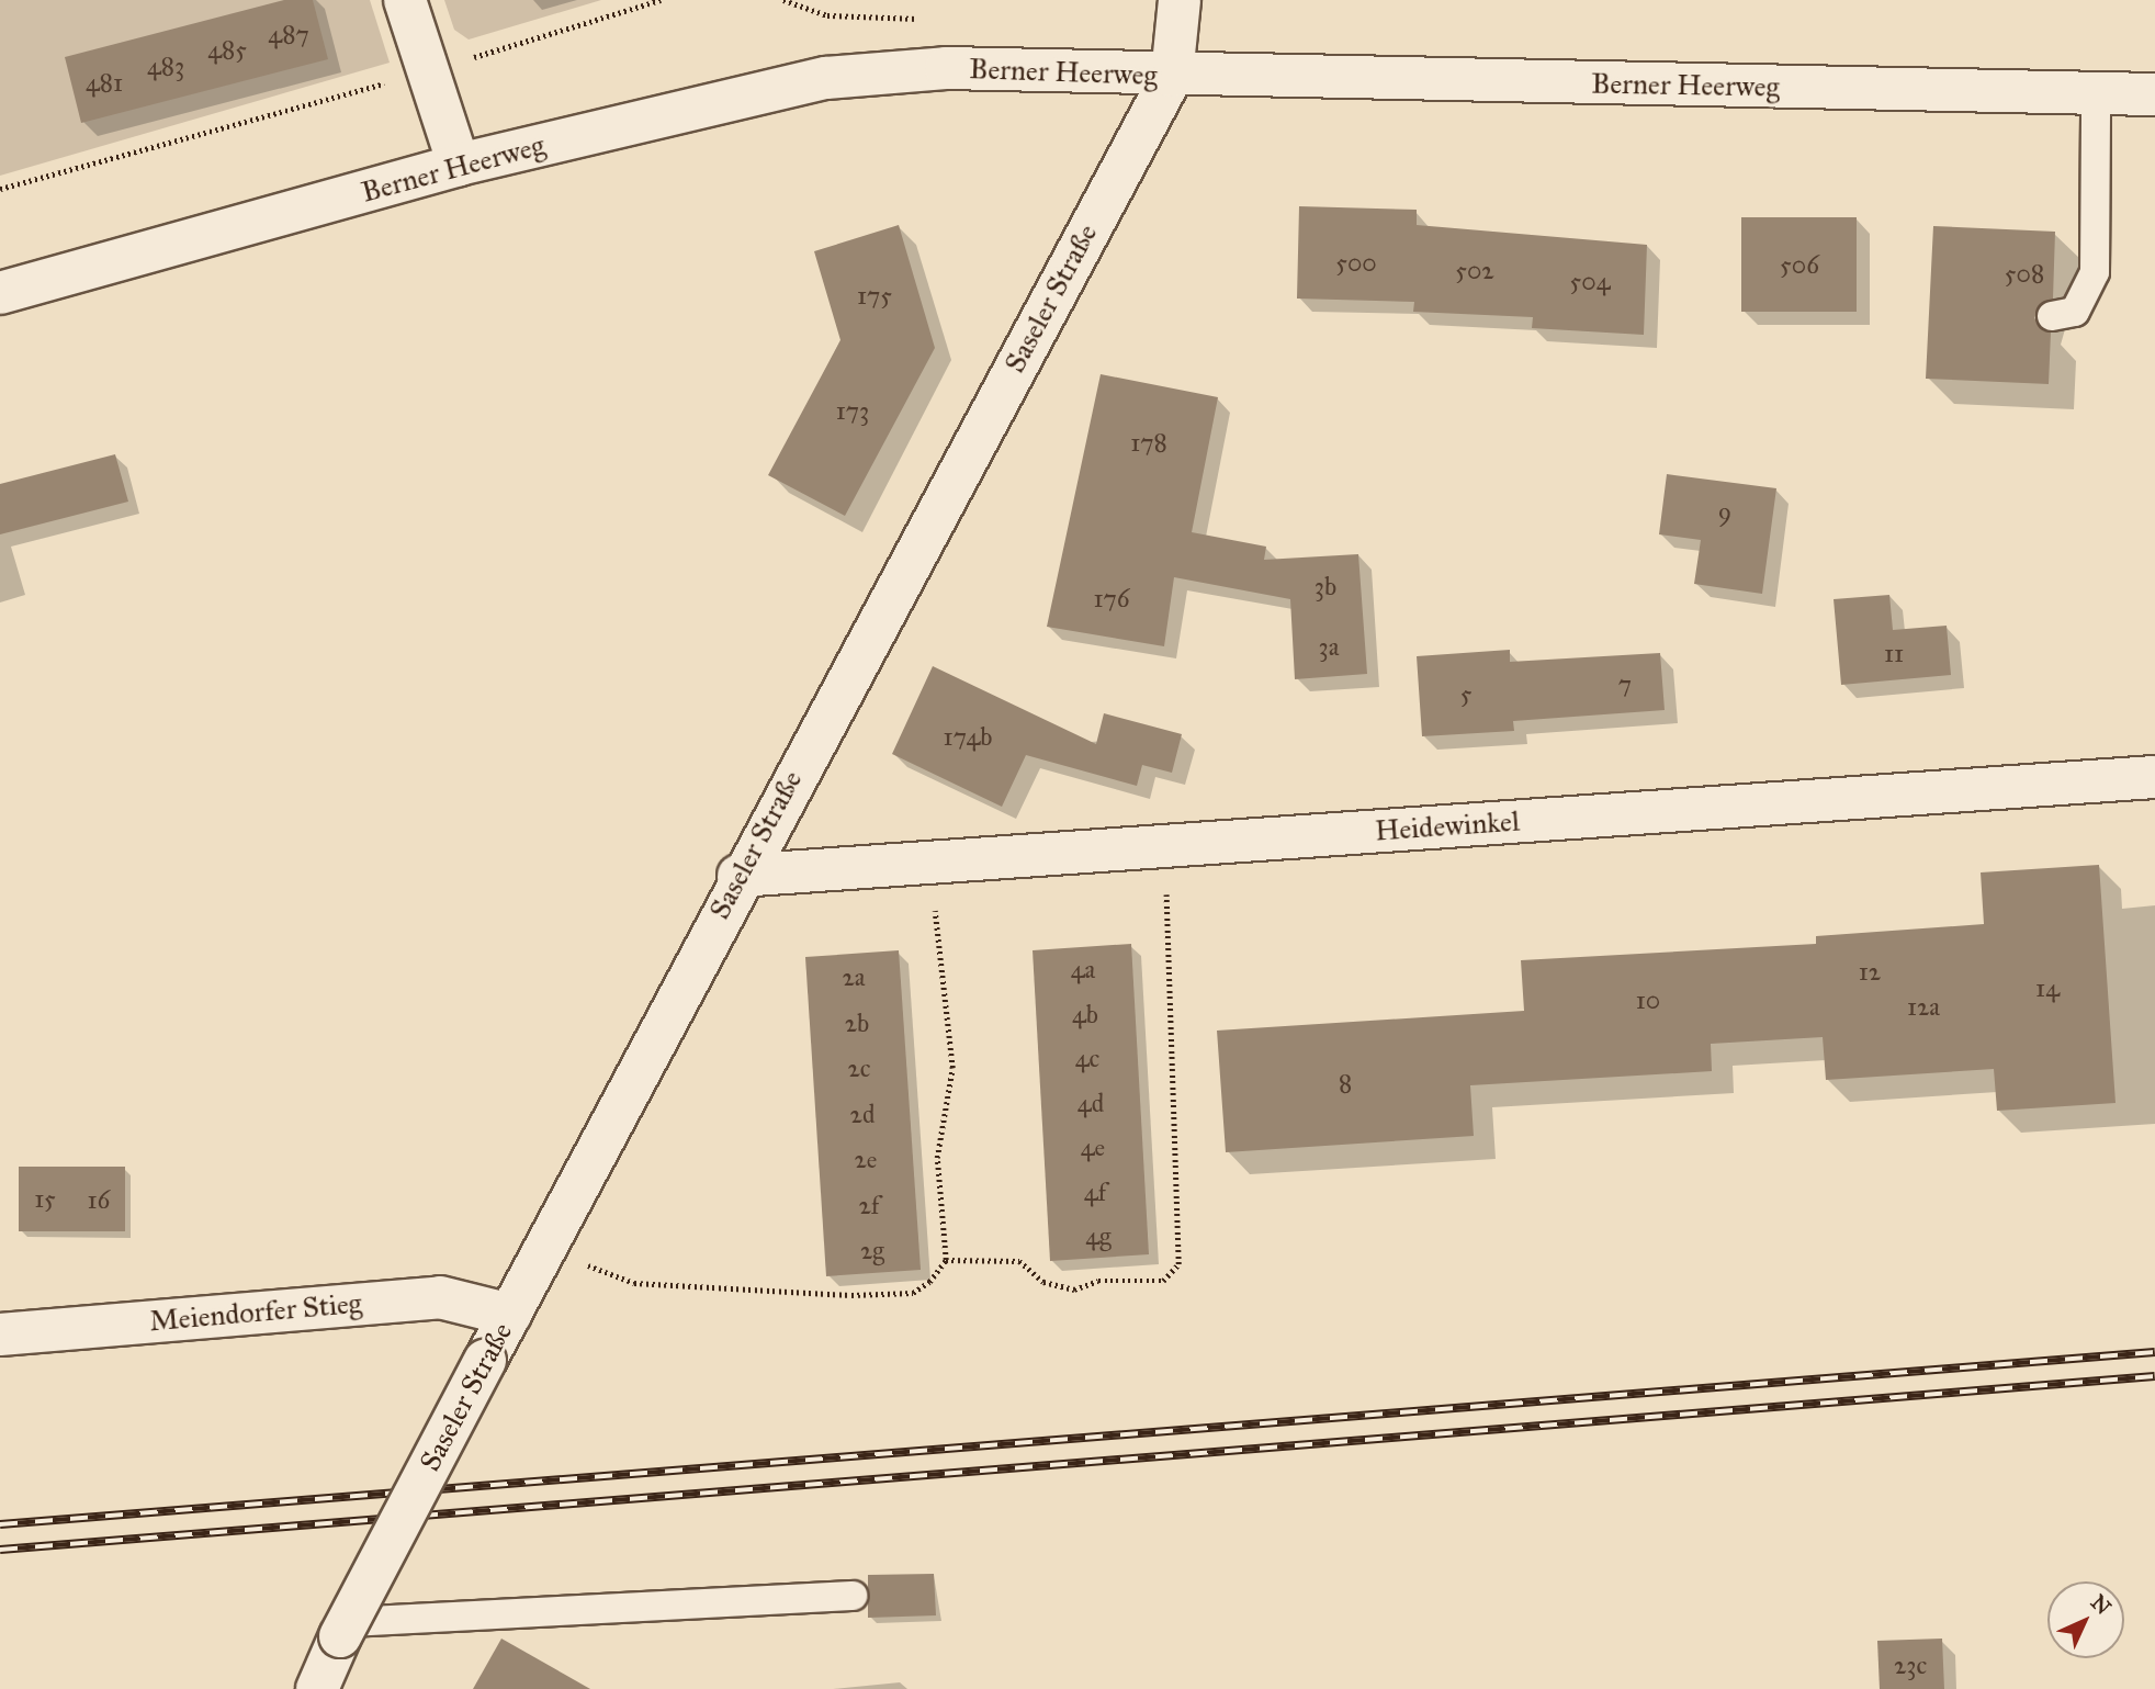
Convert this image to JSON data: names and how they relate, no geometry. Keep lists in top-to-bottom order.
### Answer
{
  "streets": {
    "street": [
      "Berner Heerweg",
      "Saseler Straße",
      "Heidewinkel",
      "Meiendorfer Stieg"
    ]
  },
  "crossings": [
    ["Berner Heerweg", "Saseler Straße"],
    ["Saseler Straße", "Heidewinkel"],
    ["Saseler Straße", "Meiendorfer Stieg"]
  ],
  "house_numbers": [
    "487",
    "485",
    "483",
    "481",
    "500",
    "506",
    "502",
    "508",
    "504",
    "175",
    "173",
    "178",
    "9",
    "3b",
    "176",
    "3a",
    "11",
    "7",
    "5",
    "174b",
    "4a",
    "12",
    "2a",
    "14",
    "10",
    "12a",
    "4b",
    "2b",
    "4c",
    "2c",
    "8",
    "4d",
    "2d",
    "4e",
    "2e",
    "4f",
    "15",
    "16",
    "2f",
    "4g",
    "2g",
    "23c"
  ],
  "north": "top right"
}
